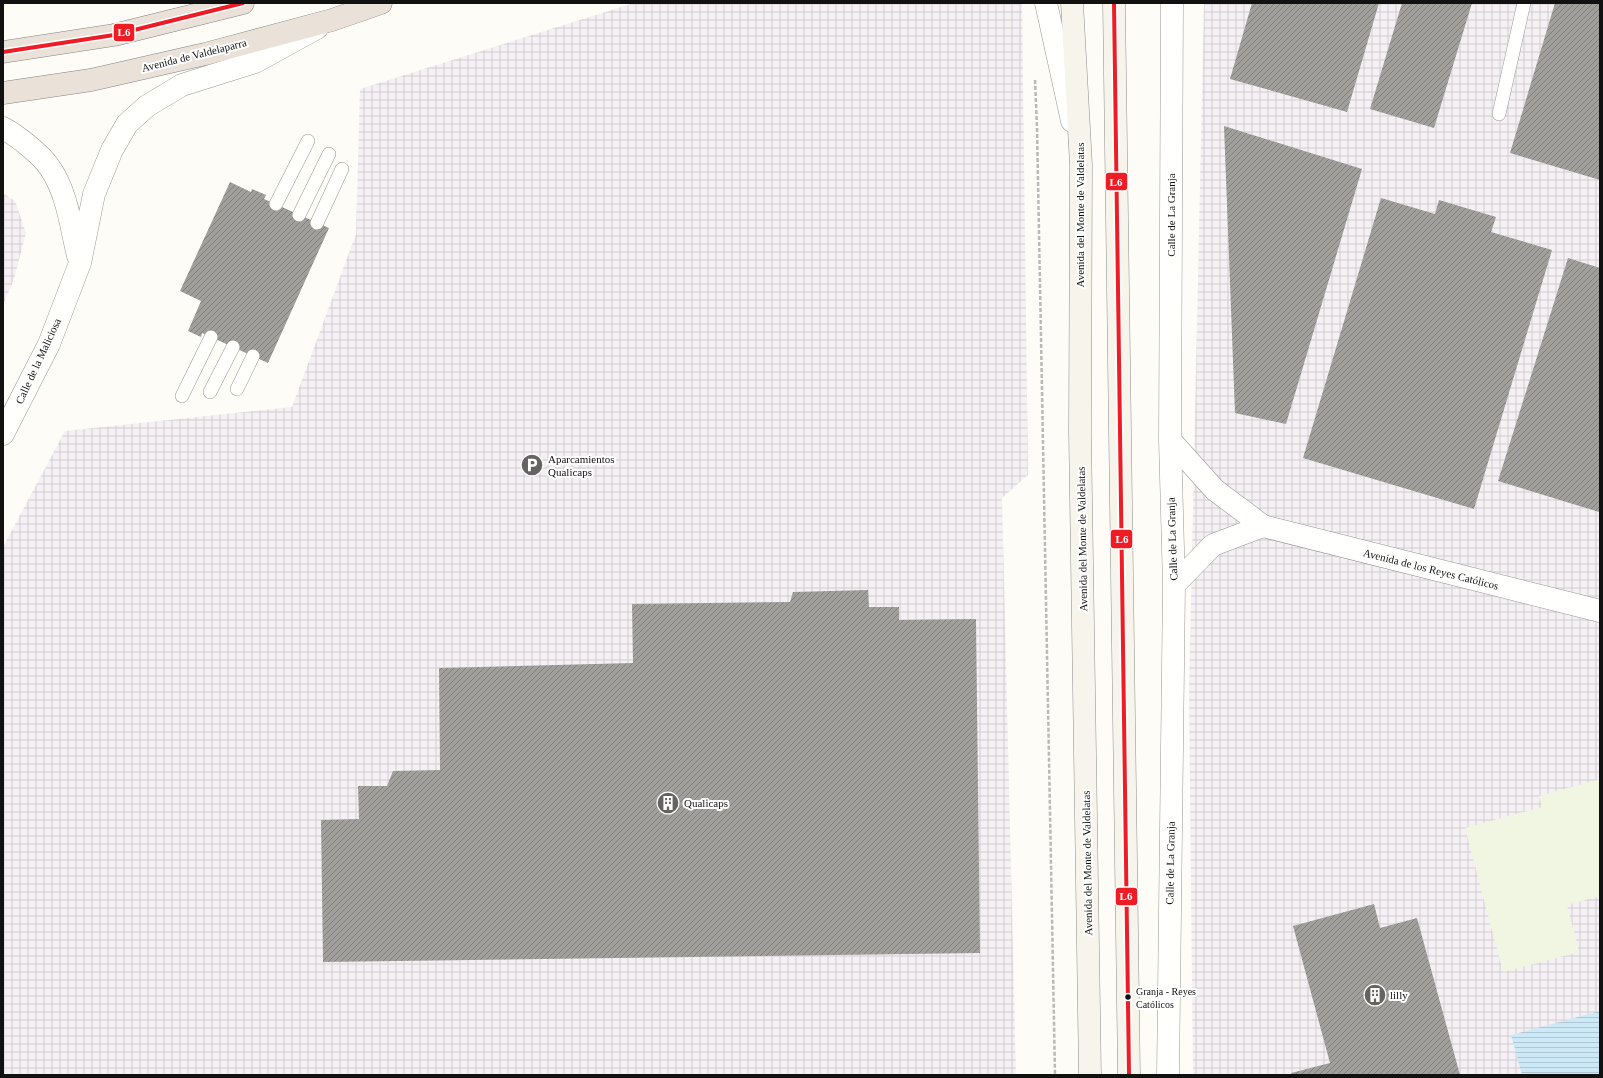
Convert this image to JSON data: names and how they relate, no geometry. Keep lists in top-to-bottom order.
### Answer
{
  "streets": {
    "highway": ["Avenida de Valdelaparra"],
    "main road": ["Avenida del Monte de Valdelatas"],
    "street": ["Calle de La Granja", "Calle de la Maliciosa", "Avenida de los Reyes Católicos"]
  },
  "crossings": [
    ["Avenida de Valdelaparra", "Calle de la Maliciosa"],
    ["Calle de La Granja", "Avenida de los Reyes Católicos"]
  ],
  "places": {
    "parking": ["Aparcamientos Qualicaps"],
    "building": ["Qualicaps", "lilly"],
    "other": ["Granja - Reyes Católicos"]
  },
  "lines": ["transit line L6"]
}
